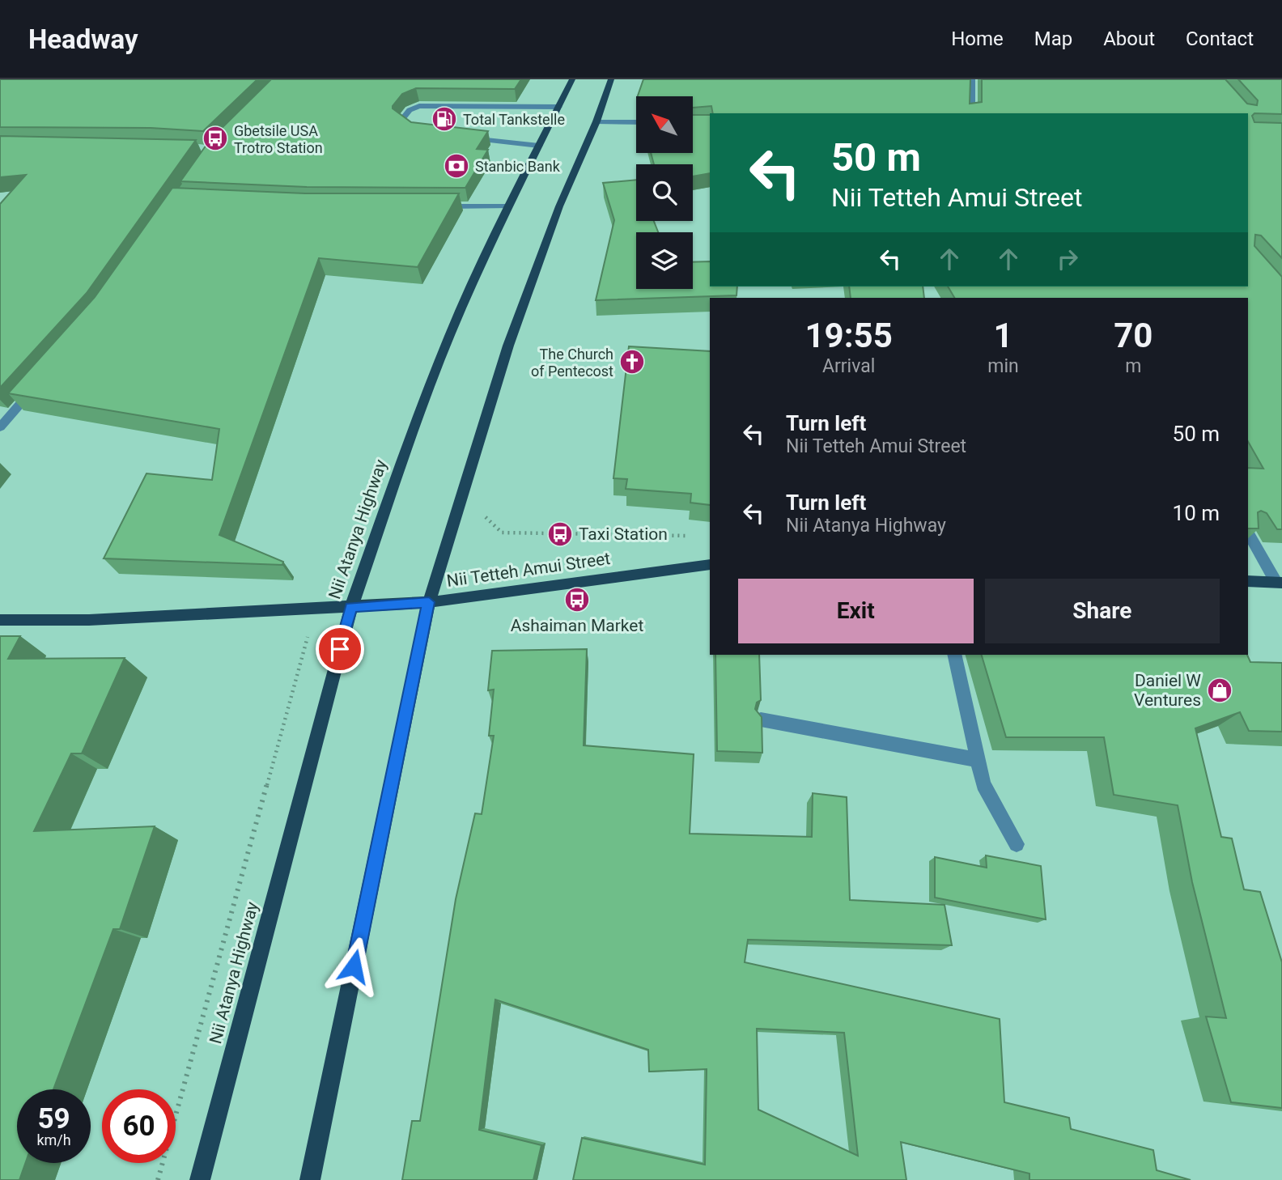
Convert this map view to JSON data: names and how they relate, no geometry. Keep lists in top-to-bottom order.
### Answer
{
  "streets": {
    "main road": ["Nii Atanya Highway", "Nii Tetteh Amui Street"]
  },
  "crossings": [
    ["Nii Atanya Highway", "Nii Tetteh Amui Street"]
  ],
  "places": {
    "fuel station": ["Total Tankstelle"],
    "bus stop": ["Gbetsile USA Trotro Station", "Taxi Station", "Ashaiman Market"],
    "bank": ["Stanbic Bank"],
    "church": ["The Church of Pentecost"],
    "shop": ["Daniel W Ventures"]
  },
  "north": "top left",
  "page": {
    "header": "Headway",
    "nav": [
      "Home",
      "Map",
      "About",
      "Contact"
    ],
    "turn": ["50 m", "Nii Tetteh Amui Street"],
    "eta": [
      "19:55",
      "Arrival",
      "1",
      "min",
      "70",
      "m"
    ],
    "list": [
      {
        "name": "Turn left",
        "note": "Nii Tetteh Amui Street",
        "value": "50 m"
      },
      {
        "name": "Turn left",
        "note": "Nii Atanya Highway",
        "value": "10 m"
      }
    ],
    "buttons": ["Exit", "Share"],
    "speed": "59 km/h",
    "limit": "60"
  }
}
